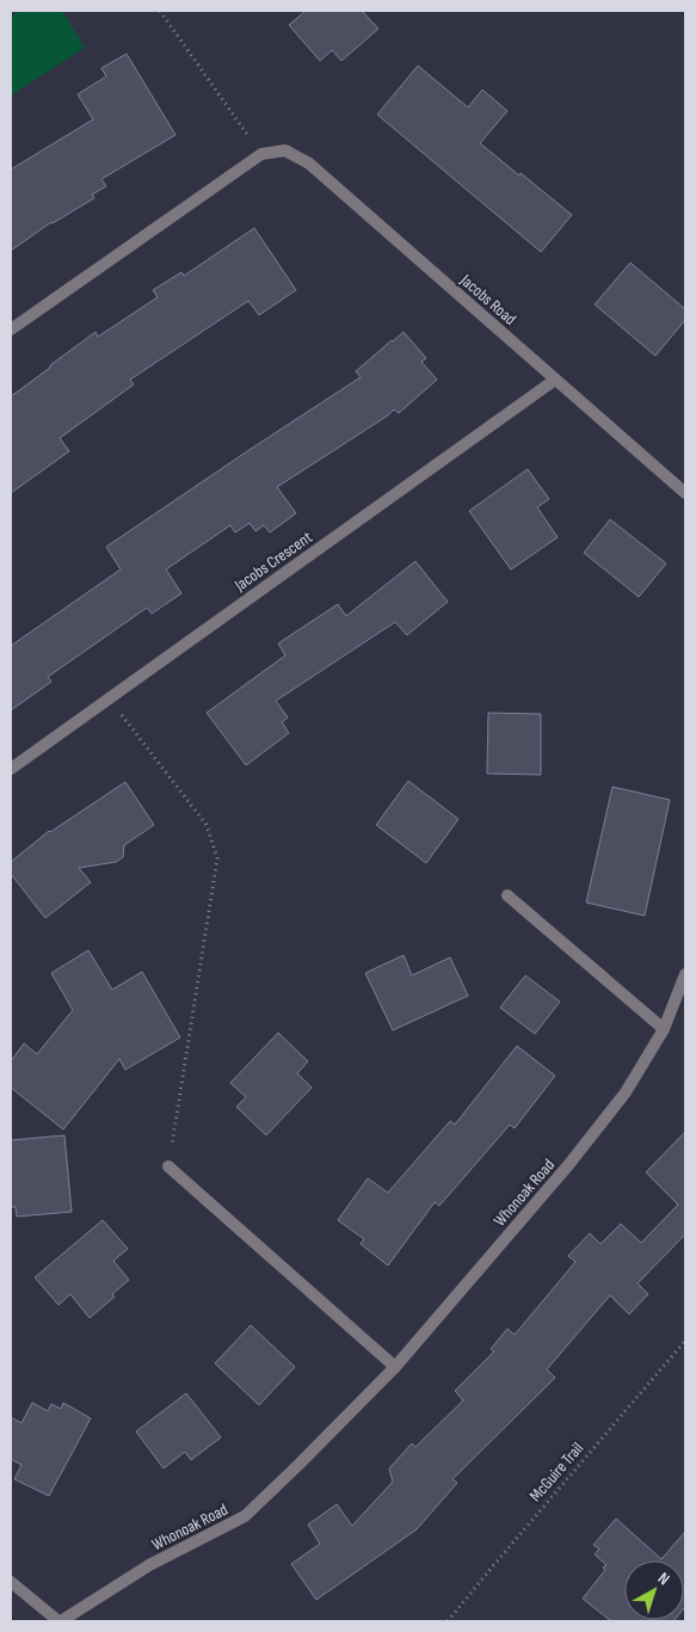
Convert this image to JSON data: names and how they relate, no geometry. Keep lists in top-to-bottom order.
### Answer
{
  "streets": {
    "street": ["Jacobs Road", "Jacobs Crescent", "Whonoak Road"],
    "path": ["McGuire Trail"]
  },
  "crossings": [
    ["Jacobs Road", "Jacobs Crescent"]
  ],
  "north": "top right"
}
